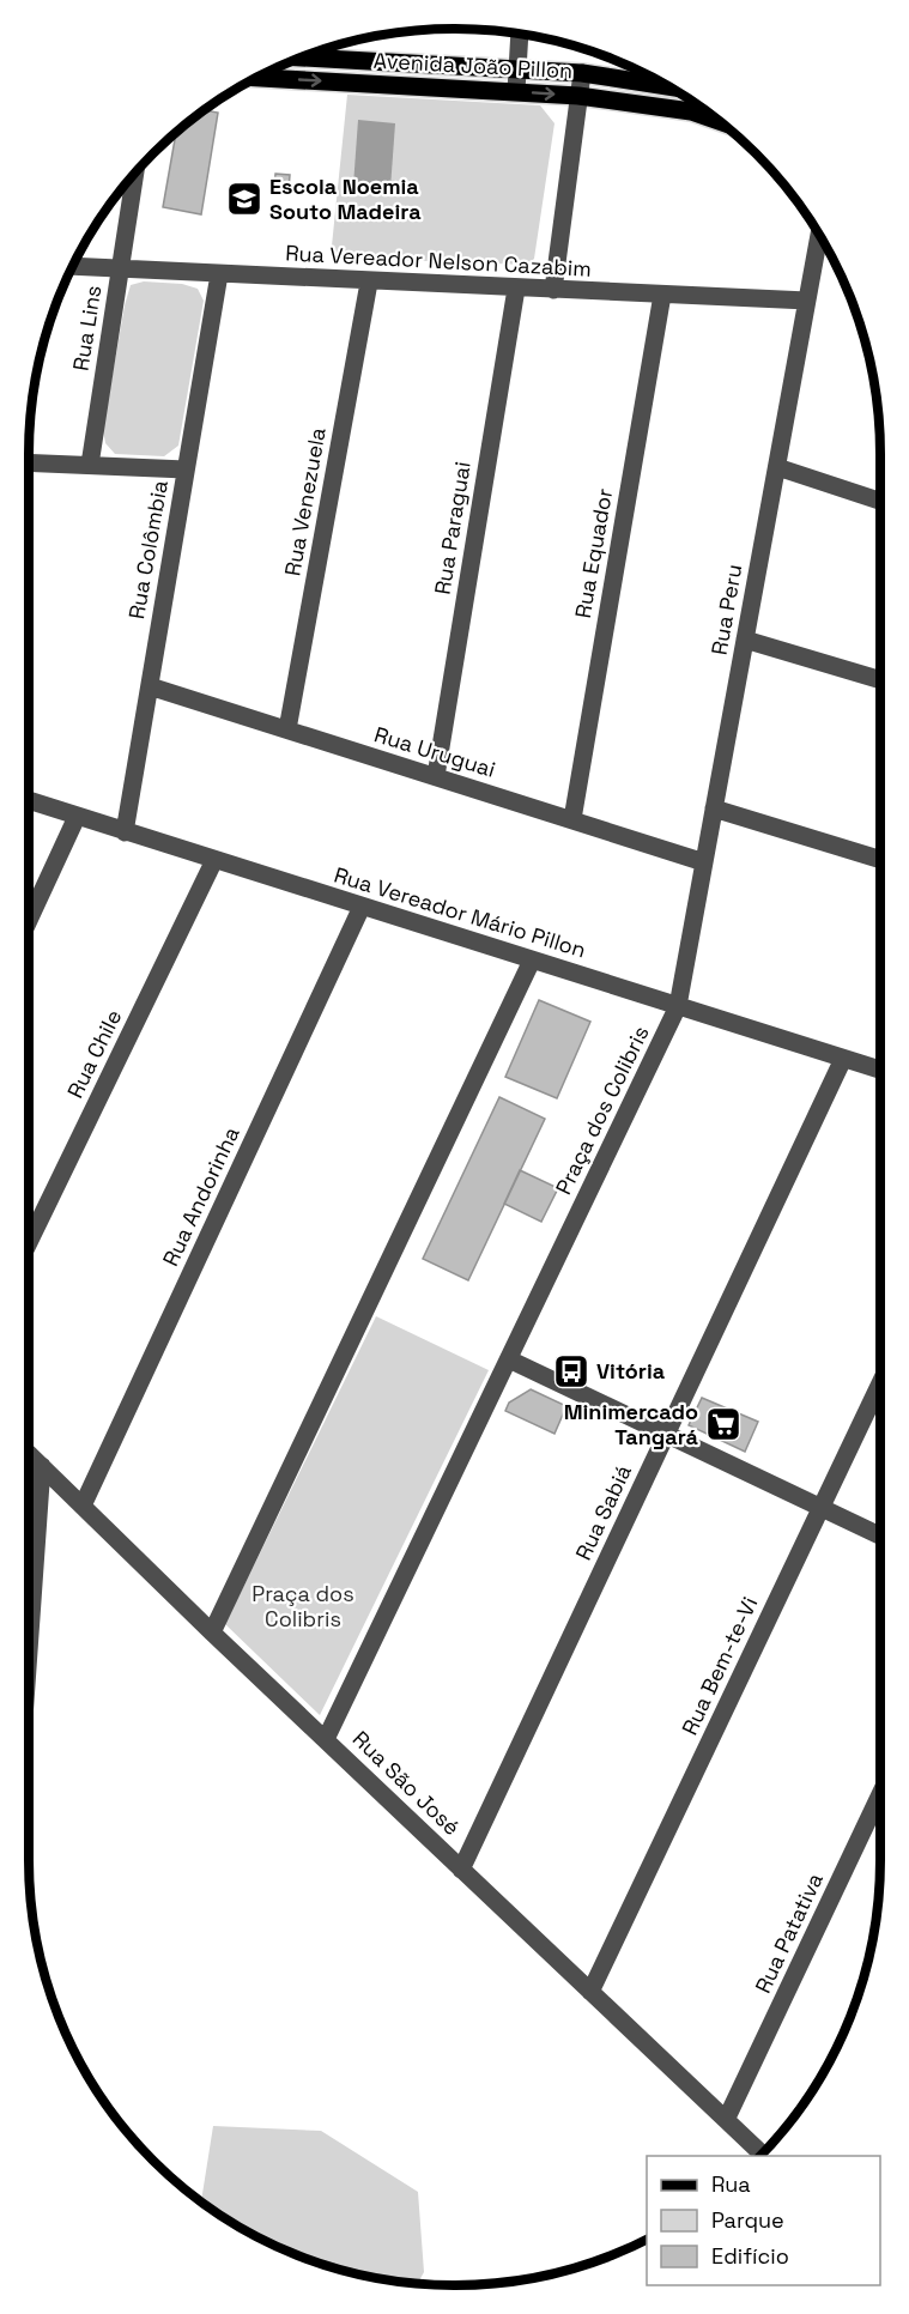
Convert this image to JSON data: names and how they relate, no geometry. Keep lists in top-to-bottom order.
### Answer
{
  "streets": {
    "main road": ["Avenida João Pillon"],
    "street": [
      "Rua Vereador Nelson Cazabim",
      "Rua Lins",
      "Rua Venezuela",
      "Rua Paraguai",
      "Rua Colômbia",
      "Rua Equador",
      "Rua Peru",
      "Rua Uruguai",
      "Rua Vereador Mário Pillon",
      "Rua Chile",
      "Praça dos Colibris",
      "Rua Andorinha",
      "Rua Sabiá",
      "Rua Bem-te-Vi",
      "Rua São José",
      "Rua Patativa"
    ]
  },
  "crossings": [
    ["Rua Vereador Nelson Cazabim", "Rua Lins"],
    ["Rua Vereador Nelson Cazabim", "Rua Venezuela"],
    ["Rua Vereador Nelson Cazabim", "Rua Paraguai"],
    ["Rua Vereador Nelson Cazabim", "Rua Colômbia"],
    ["Rua Vereador Nelson Cazabim", "Rua Equador"],
    ["Rua Vereador Nelson Cazabim", "Rua Peru"],
    ["Rua Venezuela", "Rua Uruguai"],
    ["Rua Paraguai", "Rua Uruguai"],
    ["Rua Colômbia", "Rua Uruguai"],
    ["Rua Colômbia", "Rua Vereador Mário Pillon"],
    ["Rua Equador", "Rua Uruguai"],
    ["Rua Peru", "Rua Uruguai"],
    ["Rua Peru", "Rua Vereador Mário Pillon"],
    ["Rua Peru", "Praça dos Colibris"],
    ["Rua Vereador Mário Pillon", "Rua Chile"],
    ["Rua Vereador Mário Pillon", "Praça dos Colibris"],
    ["Rua Vereador Mário Pillon", "Rua Andorinha"],
    ["Rua Vereador Mário Pillon", "Rua Sabiá"],
    ["Praça dos Colibris", "Rua São José"],
    ["Rua Andorinha", "Rua São José"],
    ["Rua Sabiá", "Rua São José"],
    ["Rua Bem-te-Vi", "Rua São José"],
    ["Rua São José", "Rua Patativa"]
  ],
  "parks": ["Praça dos Colibris"],
  "places": {
    "school or university": ["Escola Noemia Souto Madeira"],
    "bus stop": ["Vitória"],
    "supermarket": ["Minimercado Tangará"]
  },
  "legend": ["Rua", "Parque", "Edifício"]
}
